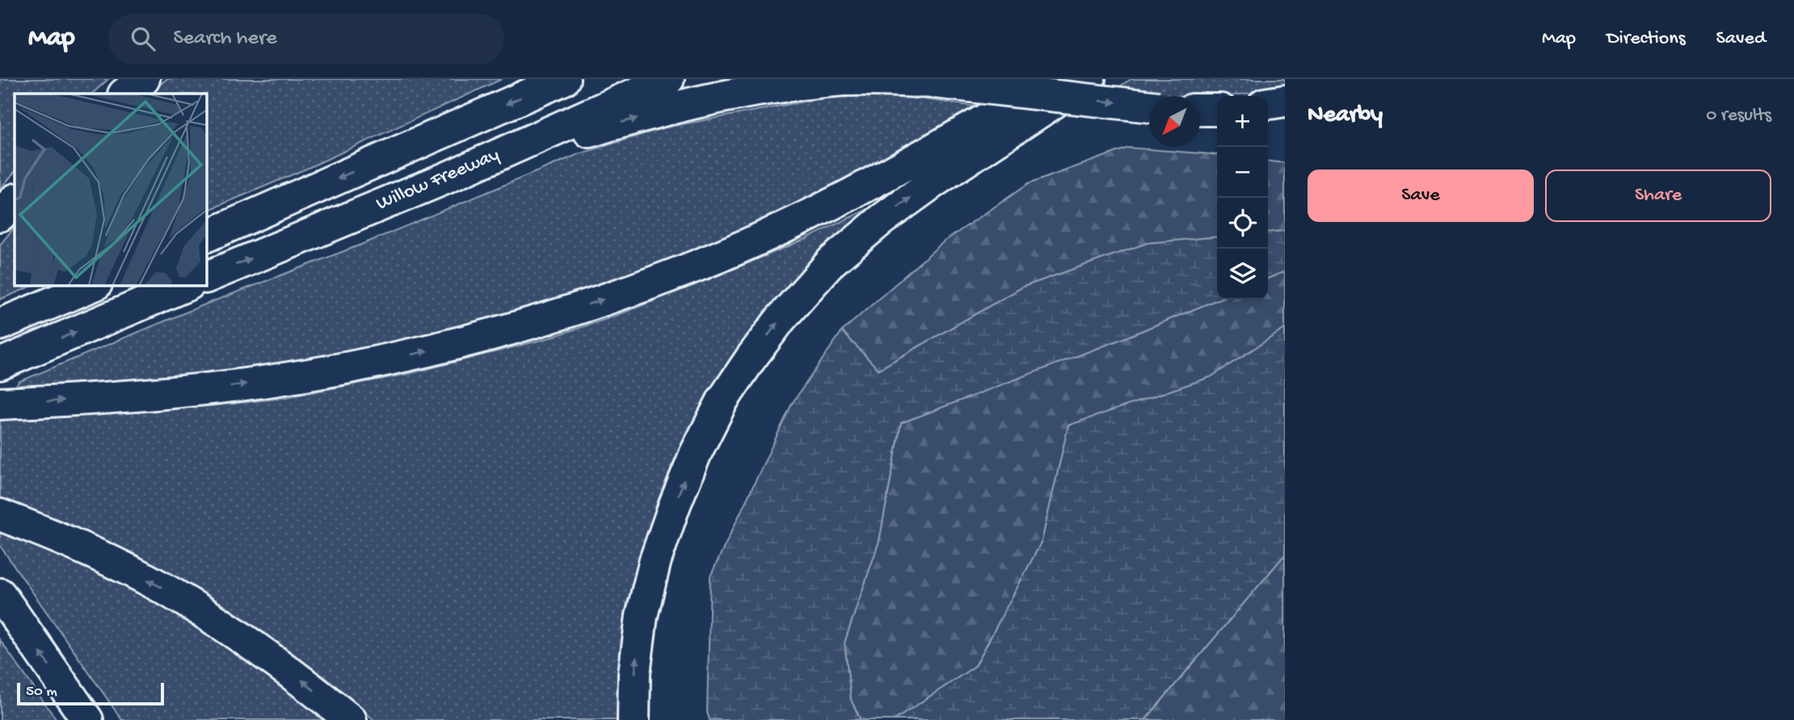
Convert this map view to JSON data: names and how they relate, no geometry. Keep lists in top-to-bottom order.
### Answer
{
  "streets": {
    "highway": ["Willow Freeway"]
  },
  "scale_bar": "50 m",
  "north": "bottom left",
  "page": {
    "header": "Map",
    "search": "Search here",
    "nav": ["Map", "Directions", "Saved"],
    "heading": ["Nearby", "0 results"],
    "map_buttons": ["+", "−"],
    "buttons": ["Save", "Share"],
    "scale": "50 m"
  }
}
